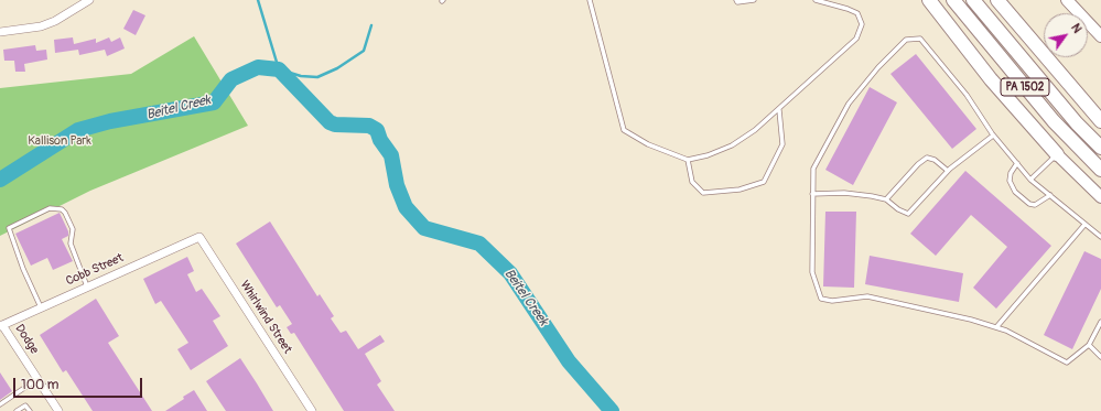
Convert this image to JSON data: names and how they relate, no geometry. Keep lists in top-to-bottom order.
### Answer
{
  "streets": {
    "highway": ["PA 1502"],
    "street": ["Cobb Street", "Whirlwind Street", "Dodge"]
  },
  "crossings": [
    ["Cobb Street", "Whirlwind Street"],
    ["Cobb Street", "Dodge"]
  ],
  "water": ["Beitel Creek"],
  "parks": ["Kallison Park"],
  "scale_bar": "100 m",
  "north": "top right"
}
